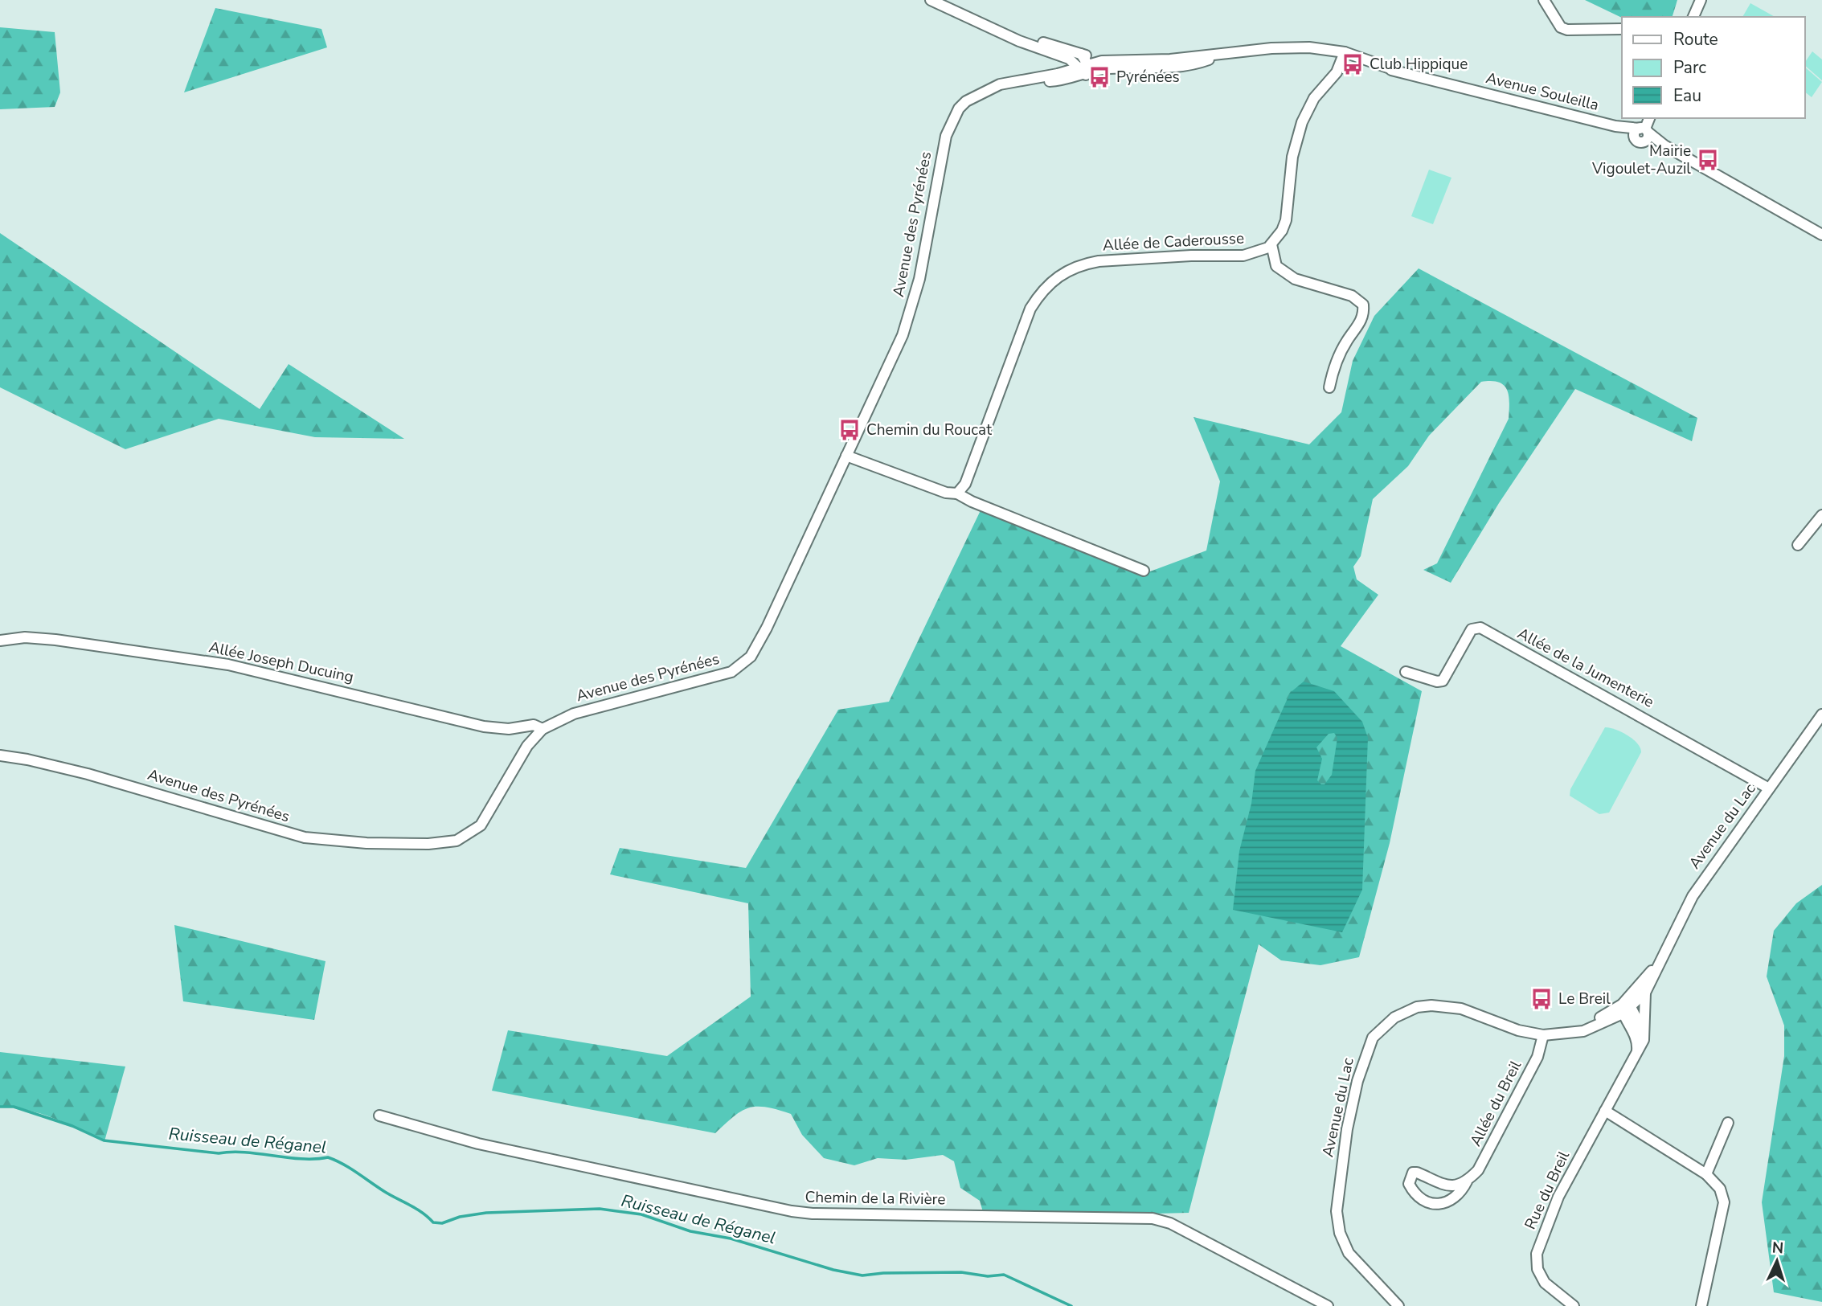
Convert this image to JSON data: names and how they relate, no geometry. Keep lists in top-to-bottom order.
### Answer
{
  "streets": {
    "street": [
      "Avenue Souleilla",
      "Avenue des Pyrénées",
      "Allée de Caderousse",
      "Allée Joseph Ducuing",
      "Allée de la Jumenterie",
      "Avenue du Lac",
      "Allée du Breil",
      "Rue du Breil",
      "Chemin de la Rivière"
    ]
  },
  "crossings": [
    ["Avenue Souleilla", "Avenue des Pyrénées"],
    ["Avenue des Pyrénées", "Allée Joseph Ducuing"],
    ["Allée de la Jumenterie", "Avenue du Lac"],
    ["Avenue du Lac", "Allée du Breil"],
    ["Avenue du Lac", "Rue du Breil"]
  ],
  "water": ["Ruisseau de Réganel"],
  "places": {
    "bus stop": [
      "Club Hippique",
      "Pyrénées",
      "Mairie Vigoulet-Auzil",
      "Chemin du Roucat",
      "Le Breil"
    ]
  },
  "legend": ["Route", "Parc", "Eau"],
  "north": "top"
}
